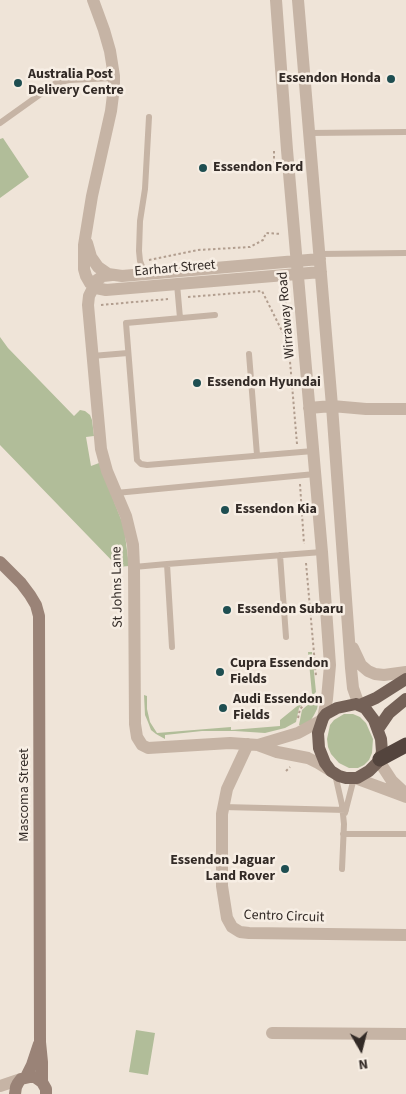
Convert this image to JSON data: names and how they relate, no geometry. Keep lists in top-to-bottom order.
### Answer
{
  "streets": {
    "main road": ["Mascoma Street"],
    "street": [
      "Earhart Street",
      "Wirraway Road",
      "St Johns Lane",
      "Centro Circuit"
    ]
  },
  "crossings": [
    ["Earhart Street", "Wirraway Road"],
    ["Earhart Street", "St Johns Lane"],
    ["Wirraway Road", "St Johns Lane"],
    ["St Johns Lane", "Centro Circuit"]
  ],
  "places": [
    "Essendon Honda",
    "Australia Post Delivery Centre",
    "Essendon Ford",
    "Essendon Hyundai",
    "Essendon Kia",
    "Essendon Subaru",
    "Cupra Essendon Fields",
    "Audi Essendon Fields",
    "Essendon Jaguar Land Rover"
  ],
  "north": "bottom"
}
